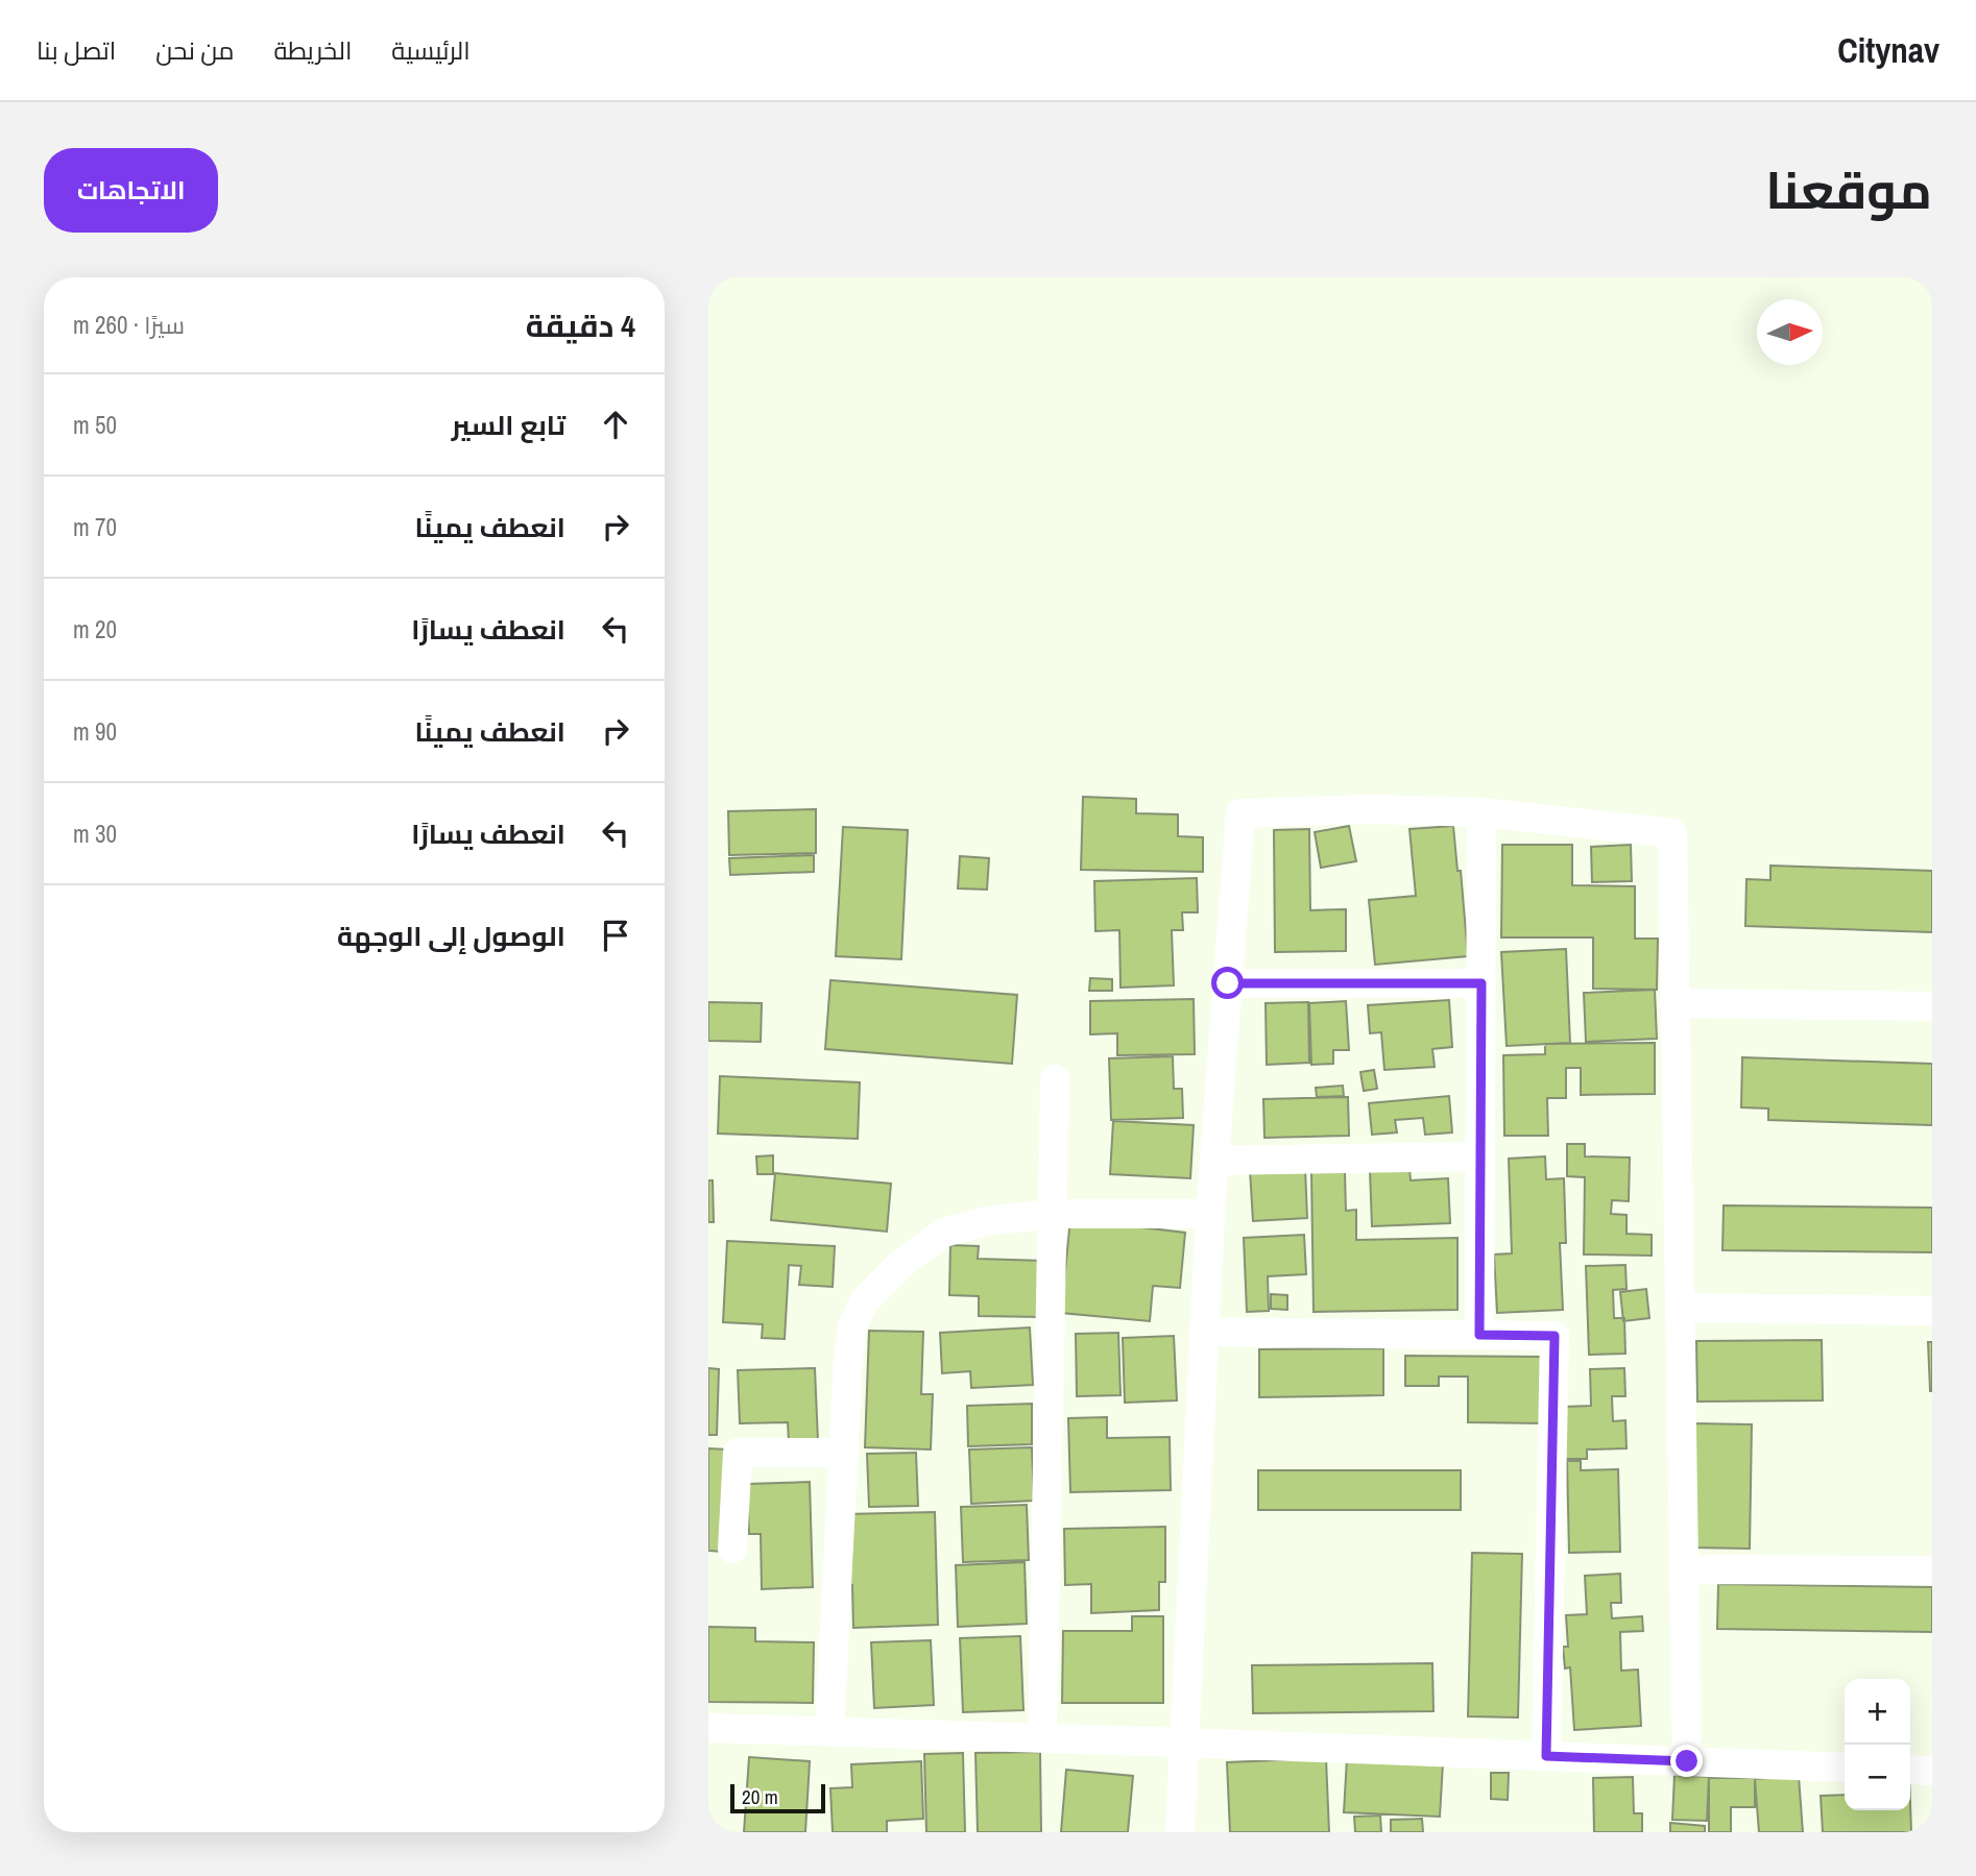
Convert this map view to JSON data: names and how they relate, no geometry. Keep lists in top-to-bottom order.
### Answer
{
  "scale_bar": "20 m",
  "north": "right",
  "page": {
    "header": "Citynav",
    "nav": [
      "الرئيسية",
      "الخريطة",
      "من نحن",
      "اتصل بنا"
    ],
    "title": "موقعنا",
    "buttons": "الاتجاهات",
    "heading": ["4 دقيقة", "سيرًا · 260 m"],
    "list": [
      ["تابع السير", "50 m"],
      ["انعطف يمينًا", "70 m"],
      ["انعطف يسارًا", "20 m"],
      ["انعطف يمينًا", "90 m"],
      ["انعطف يسارًا", "30 m"],
      "الوصول إلى الوجهة"
    ],
    "map_buttons": ["+", "−"],
    "scale": "20 m"
  }
}
